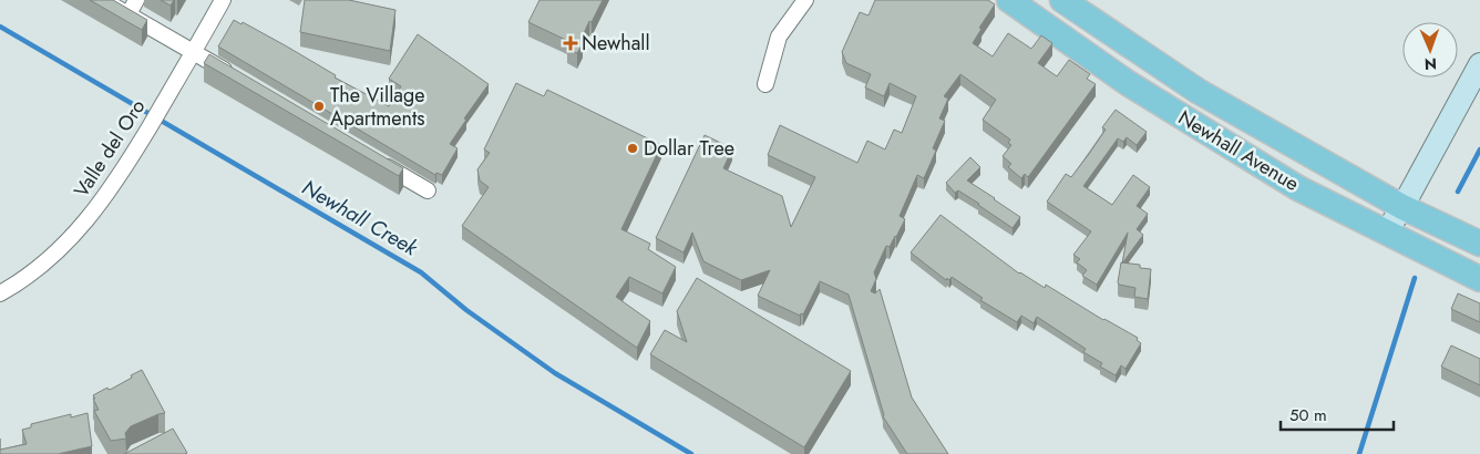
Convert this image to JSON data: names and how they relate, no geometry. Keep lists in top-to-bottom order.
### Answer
{
  "streets": {
    "main road": ["Newhall Avenue"],
    "street": ["Valle del Oro"]
  },
  "water": ["Newhall Creek"],
  "places": {
    "health": ["Newhall"],
    "other": ["The Village Apartments", "Dollar Tree"]
  },
  "scale_bar": "50 m",
  "north": "bottom"
}
